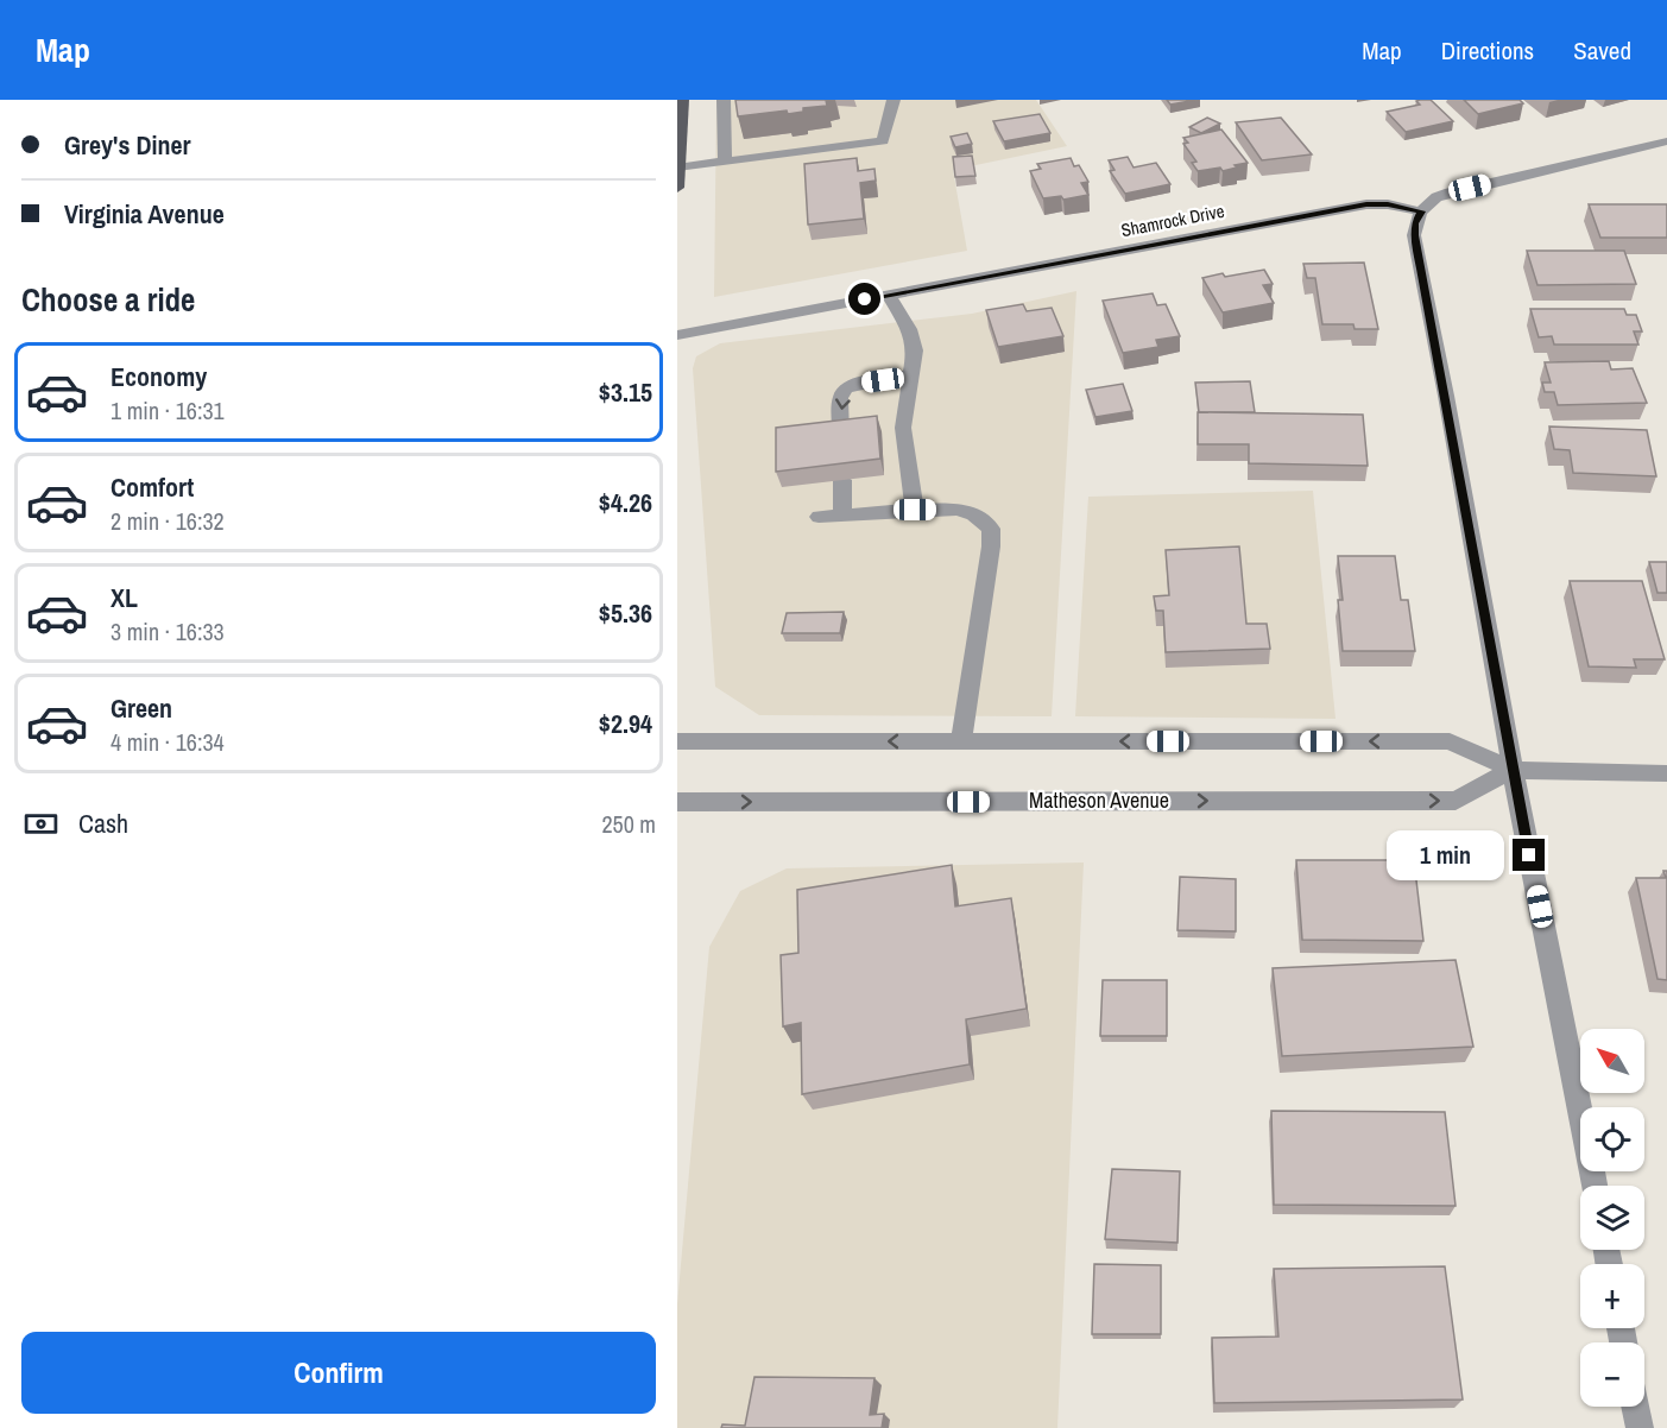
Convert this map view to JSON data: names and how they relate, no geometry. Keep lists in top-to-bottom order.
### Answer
{
  "streets": {
    "street": ["Shamrock Drive", "Matheson Avenue"]
  },
  "north": "top left",
  "page": {
    "header": "Map",
    "nav": ["Map", "Directions", "Saved"],
    "banner": ["Grey's Diner", "Virginia Avenue"],
    "heading": "Choose a ride",
    "list": [
      {
        "name": "Economy",
        "note": "1 min · 16:31",
        "value": "$3.15"
      },
      {
        "name": "Comfort",
        "note": "2 min · 16:32",
        "value": "$4.26"
      },
      {
        "name": "XL",
        "note": "3 min · 16:33",
        "value": "$5.36"
      },
      {
        "name": "Green",
        "note": "4 min · 16:34",
        "value": "$2.94"
      }
    ],
    "pay": ["Cash", "250 m"],
    "bubble": "1 min",
    "map_buttons": ["+", "−"],
    "buttons": "Confirm"
  }
}
